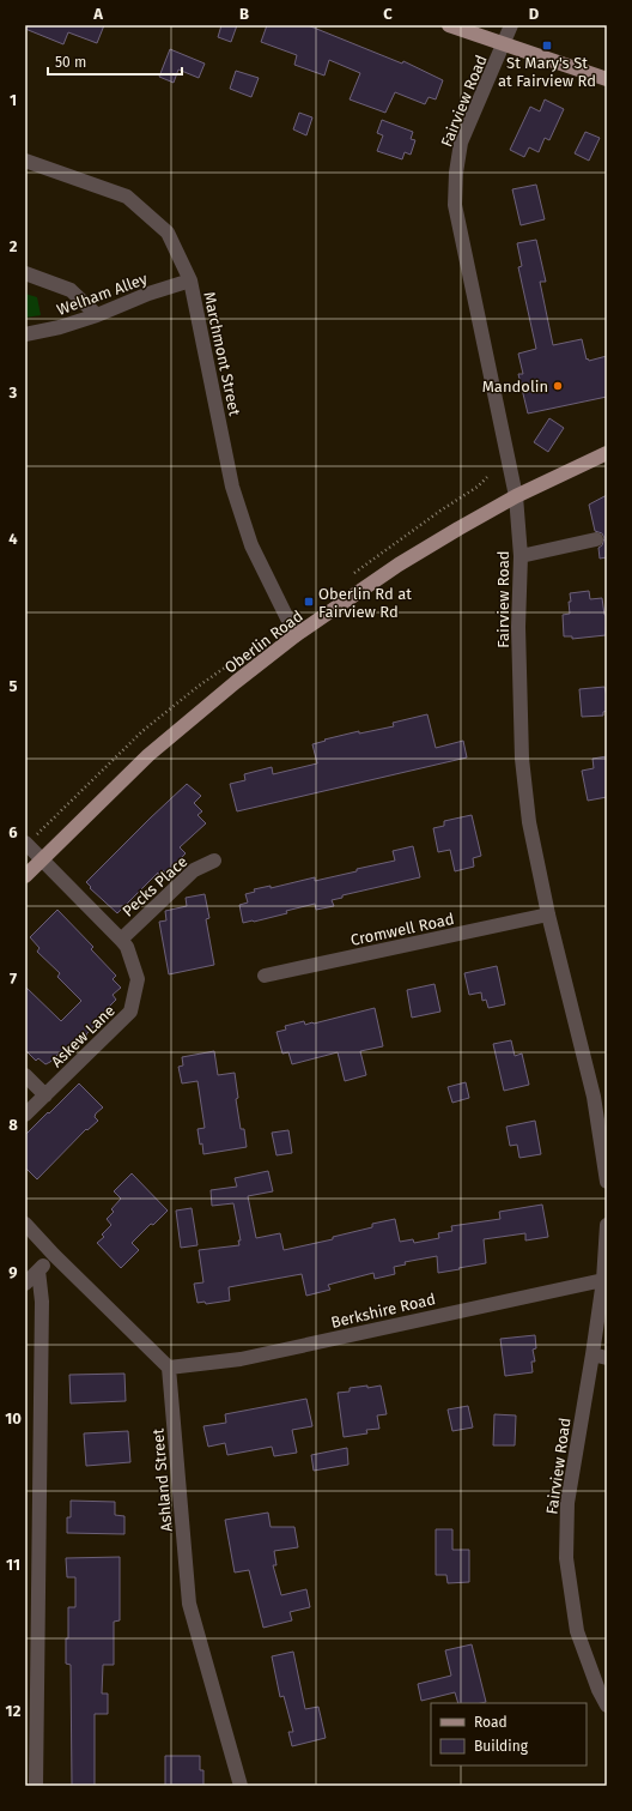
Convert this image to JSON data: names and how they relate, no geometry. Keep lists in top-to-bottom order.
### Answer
{
  "streets": {
    "main road": ["Oberlin Road"],
    "street": [
      "Fairview Road",
      "Welham Alley",
      "Marchmont Street",
      "Pecks Place",
      "Cromwell Road",
      "Askew Lane",
      "Berkshire Road",
      "Ashland Street"
    ]
  },
  "crossings": [
    ["Fairview Road", "Oberlin Road"],
    ["Fairview Road", "Cromwell Road"],
    ["Fairview Road", "Berkshire Road"],
    ["Welham Alley", "Marchmont Street"],
    ["Marchmont Street", "Oberlin Road"],
    ["Oberlin Road", "Askew Lane"],
    ["Pecks Place", "Askew Lane"],
    ["Berkshire Road", "Ashland Street"]
  ],
  "places": {
    "transit": ["St Mary's St at Fairview Rd", "Oberlin Rd at Fairview Rd"],
    "other": ["Mandolin"]
  },
  "legend": ["Road", "Building"],
  "scale_bar": "50 m",
  "grid": {
    "columns": [
      "A",
      "B",
      "C",
      "D"
    ],
    "rows": [
      "1",
      "2",
      "3",
      "4",
      "5",
      "6",
      "7",
      "8",
      "9",
      "10",
      "11",
      "12"
    ]
  }
}
